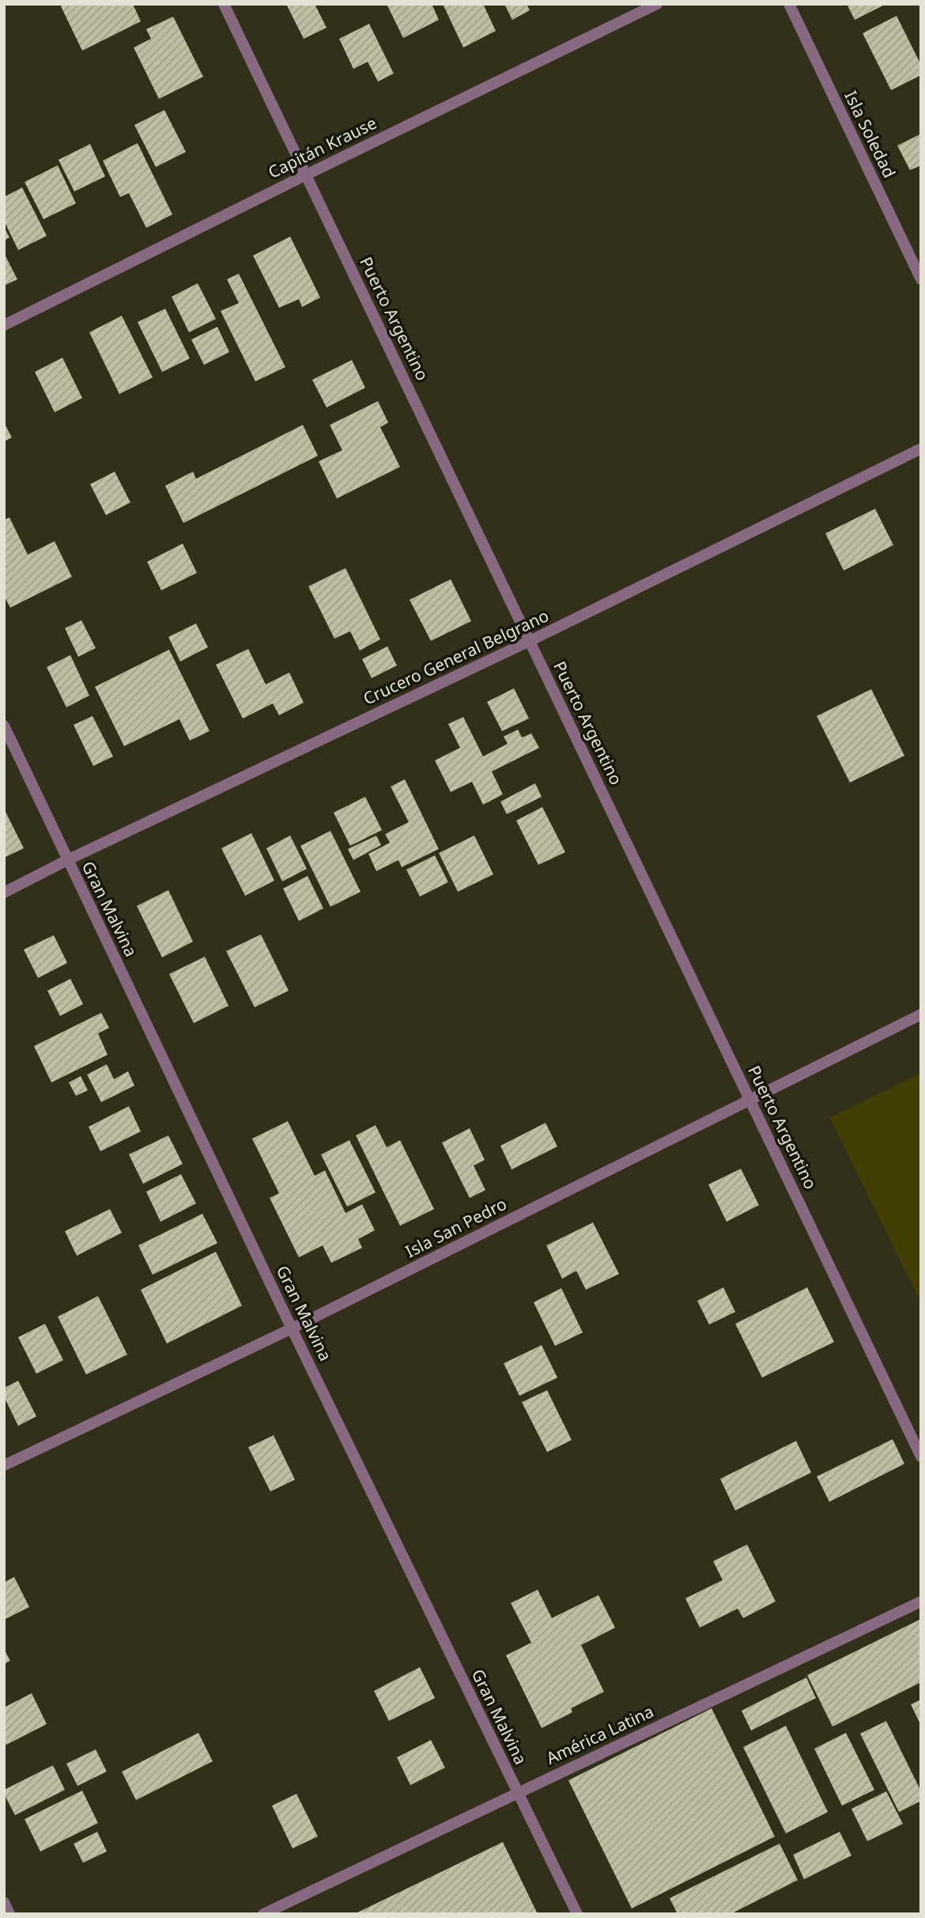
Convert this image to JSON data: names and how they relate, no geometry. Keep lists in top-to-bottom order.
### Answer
{
  "streets": {
    "street": [
      "Isla Soledad",
      "Capitán Krause",
      "Puerto Argentino",
      "Crucero General Belgrano",
      "Gran Malvina",
      "Isla San Pedro",
      "América Latina"
    ]
  },
  "crossings": [
    ["Capitán Krause", "Puerto Argentino"],
    ["Puerto Argentino", "Crucero General Belgrano"],
    ["Puerto Argentino", "Isla San Pedro"],
    ["Crucero General Belgrano", "Gran Malvina"],
    ["Gran Malvina", "Isla San Pedro"],
    ["Gran Malvina", "América Latina"]
  ]
}
